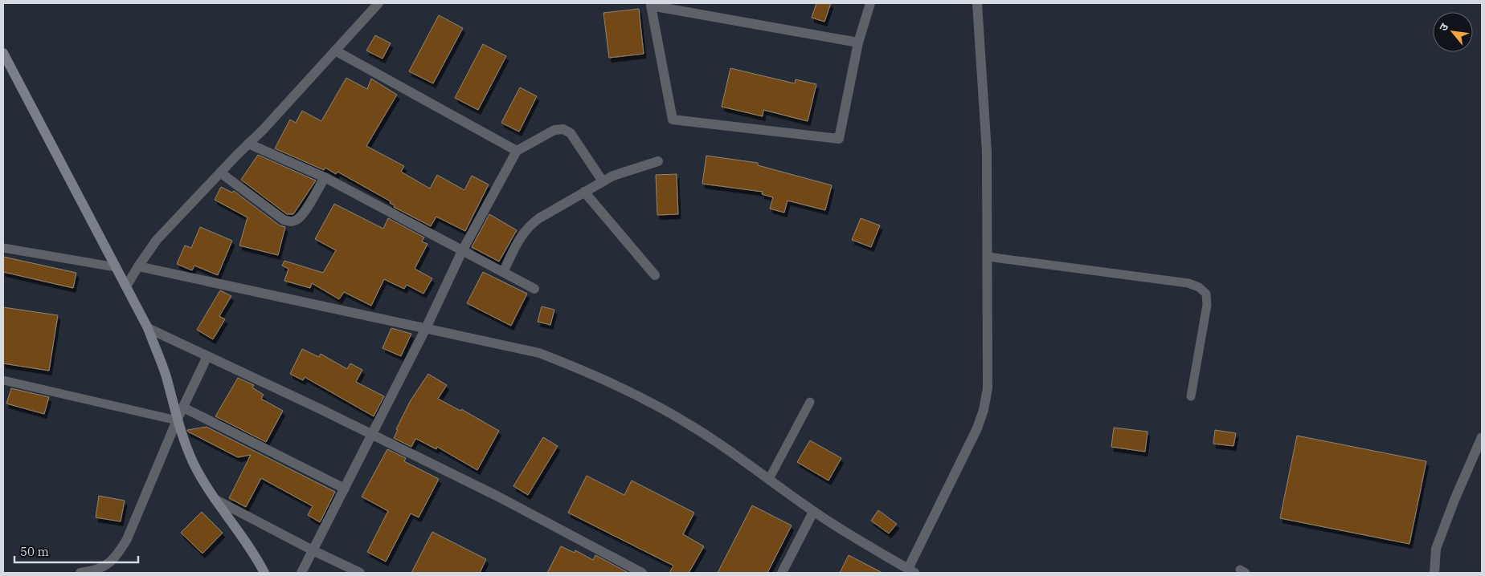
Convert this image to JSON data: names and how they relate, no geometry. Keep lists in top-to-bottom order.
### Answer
{
  "scale_bar": "50 m",
  "north": "top left"
}
